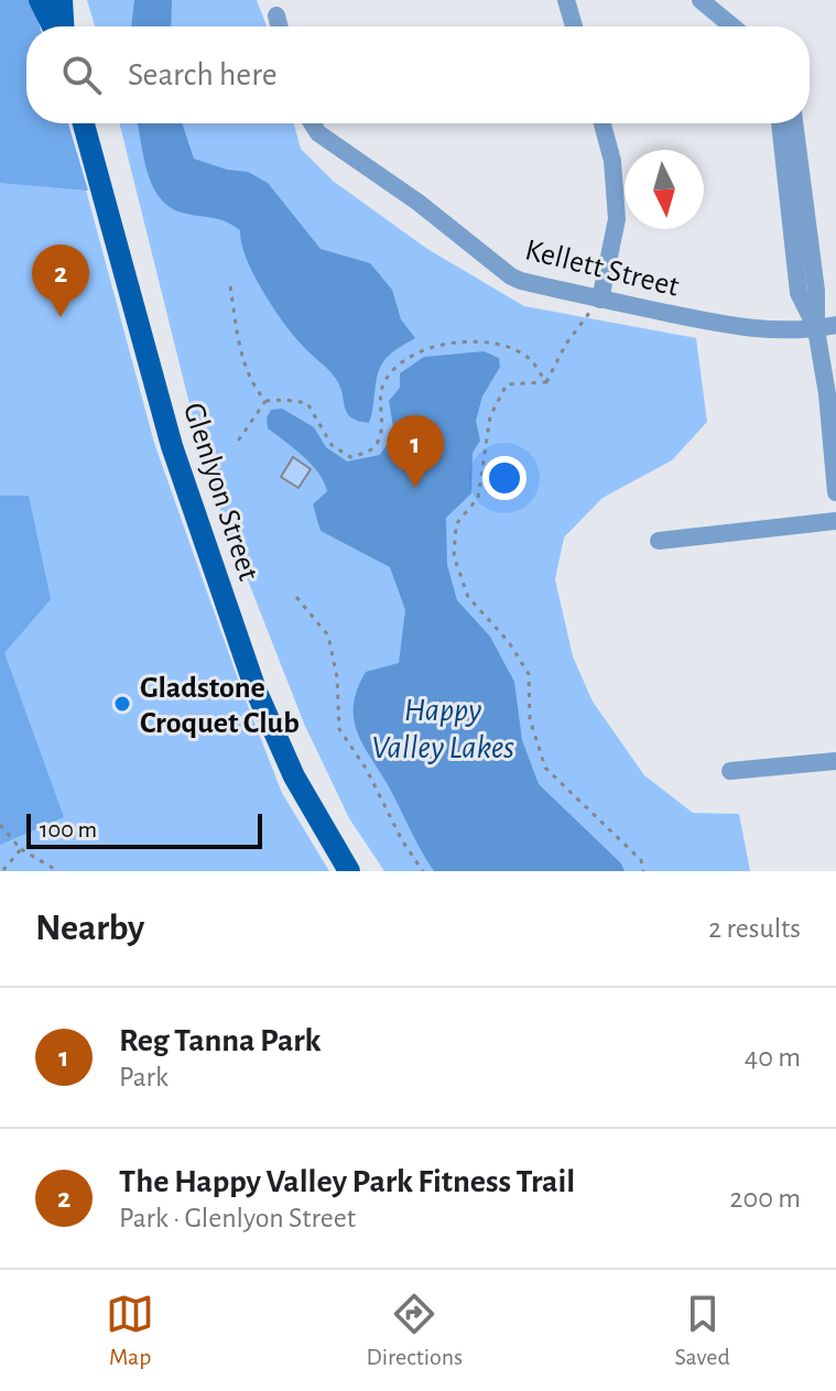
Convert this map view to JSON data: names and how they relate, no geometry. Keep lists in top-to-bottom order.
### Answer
{
  "streets": {
    "main road": ["Glenlyon Street"],
    "street": ["Kellett Street"]
  },
  "water": ["Happy Valley Lakes"],
  "places": ["Gladstone Croquet Club"],
  "scale_bar": "100 m",
  "north": "bottom",
  "page": {
    "search": "Search here",
    "pins": ["2", "1"],
    "scale": "100 m",
    "heading": ["Nearby", "2 results"],
    "list": [
      {
        "mark": "1",
        "name": "Reg Tanna Park",
        "note": "Park",
        "value": "40 m"
      },
      {
        "mark": "2",
        "name": "The Happy Valley Park Fitness Trail",
        "note": "Park · Glenlyon Street",
        "value": "200 m"
      }
    ],
    "nav": ["Map", "Directions", "Saved"]
  }
}
